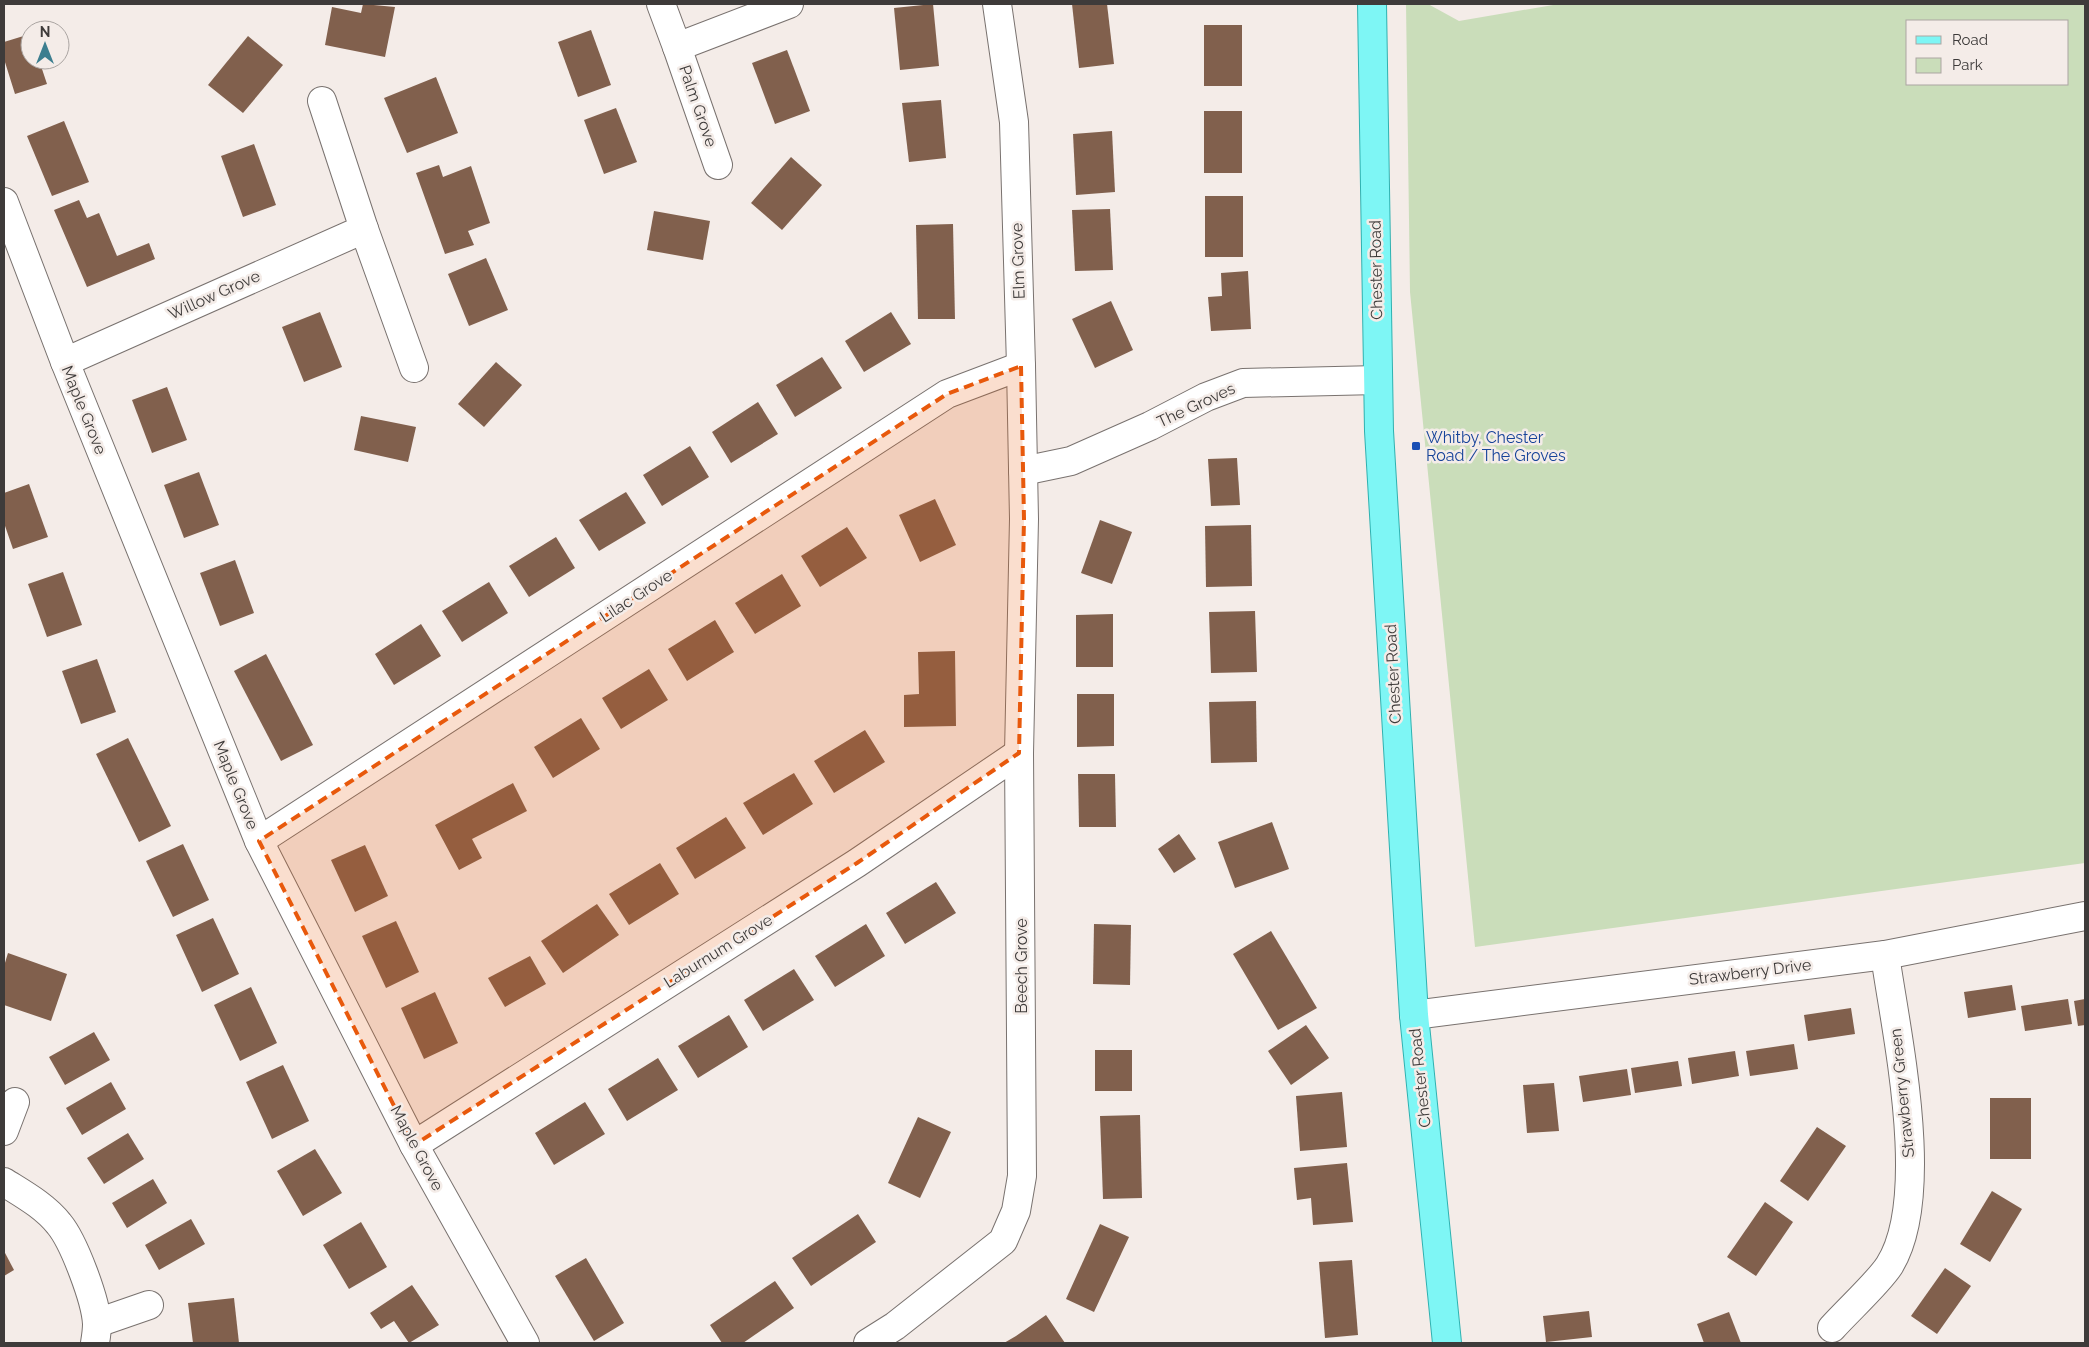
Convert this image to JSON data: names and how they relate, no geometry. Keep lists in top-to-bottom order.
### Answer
{
  "streets": {
    "main road": ["Chester Road"],
    "street": [
      "Palm Grove",
      "Elm Grove",
      "Willow Grove",
      "The Groves",
      "Maple Grove",
      "Lilac Grove",
      "Laburnum Grove",
      "Beech Grove",
      "Strawberry Drive",
      "Strawberry Green"
    ]
  },
  "crossings": [
    ["Elm Grove", "The Groves"],
    ["Elm Grove", "Lilac Grove"],
    ["Elm Grove", "Beech Grove"],
    ["Chester Road", "The Groves"],
    ["Chester Road", "Strawberry Drive"],
    ["Willow Grove", "Maple Grove"],
    ["Maple Grove", "Lilac Grove"],
    ["Maple Grove", "Laburnum Grove"],
    ["Laburnum Grove", "Beech Grove"],
    ["Strawberry Drive", "Strawberry Green"]
  ],
  "places": {
    "transit": ["Whitby, Chester Road / The Groves"]
  },
  "legend": ["Road", "Park"],
  "north": "top"
}
